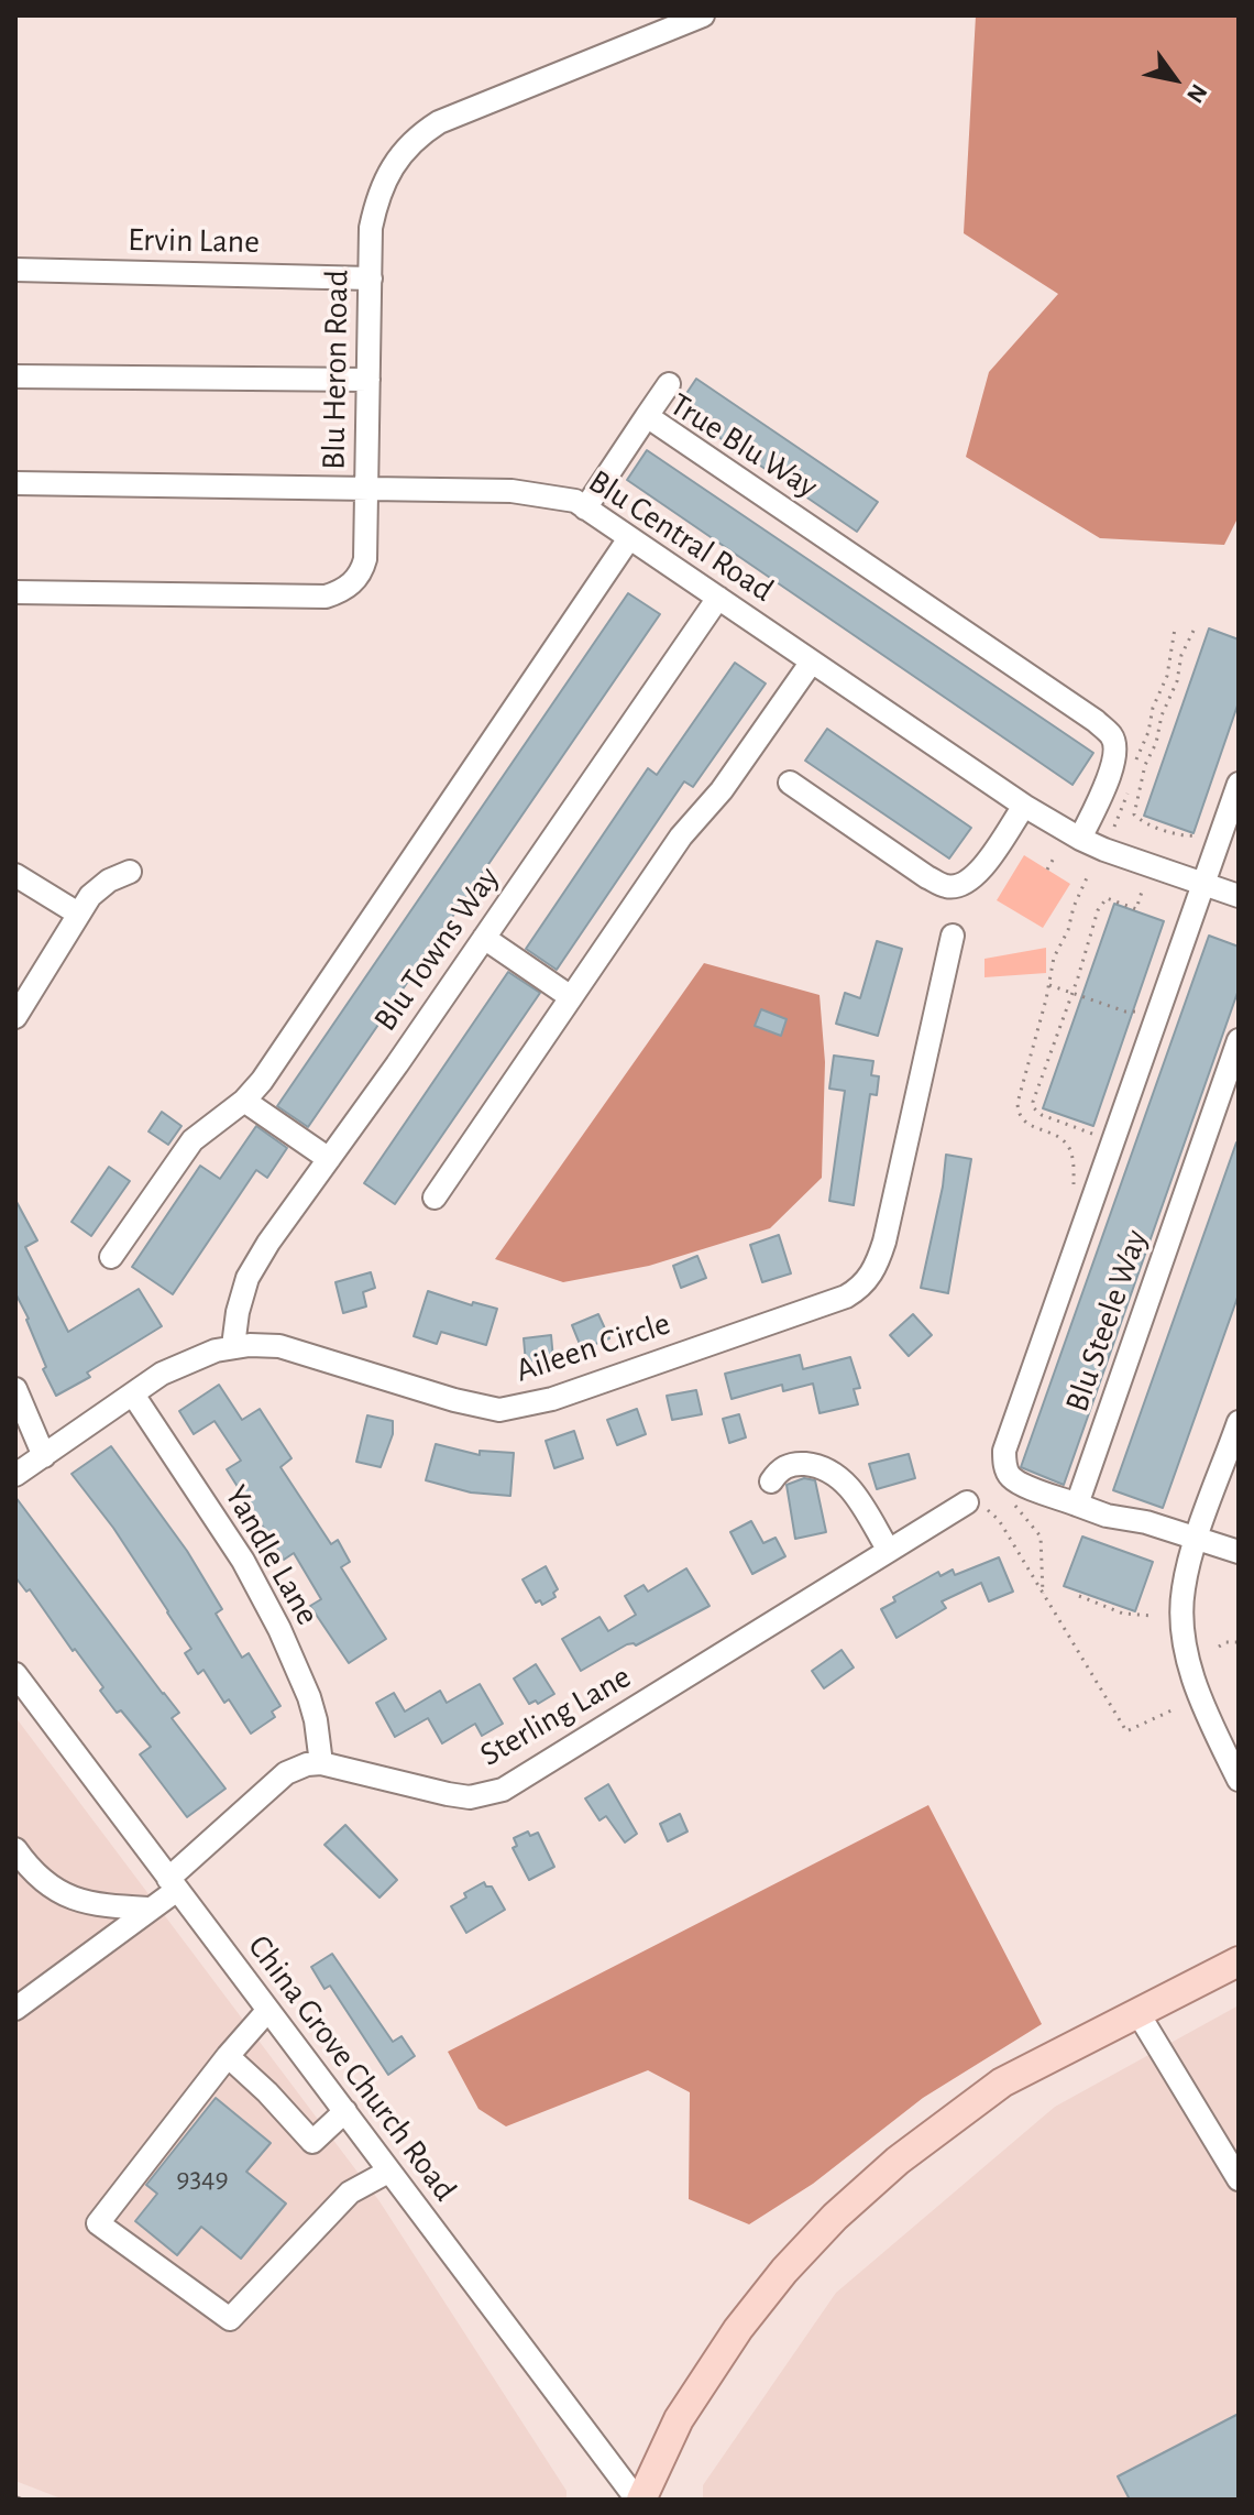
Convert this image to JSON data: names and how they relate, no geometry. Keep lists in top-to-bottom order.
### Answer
{
  "streets": {
    "street": [
      "Ervin Lane",
      "Blu Heron Road",
      "True Blu Way",
      "Blu Central Road",
      "Blu Towns Way",
      "Blu Steele Way",
      "Aileen Circle",
      "Yandle Lane",
      "Sterling Lane",
      "China Grove Church Road"
    ]
  },
  "crossings": [
    ["Ervin Lane", "Blu Heron Road"],
    ["Blu Heron Road", "Blu Central Road"],
    ["True Blu Way", "Blu Central Road"],
    ["Blu Central Road", "Blu Towns Way"],
    ["Blu Towns Way", "Aileen Circle"],
    ["Aileen Circle", "Yandle Lane"],
    ["Yandle Lane", "Sterling Lane"]
  ],
  "house_numbers": ["9349"],
  "north": "bottom right"
}
